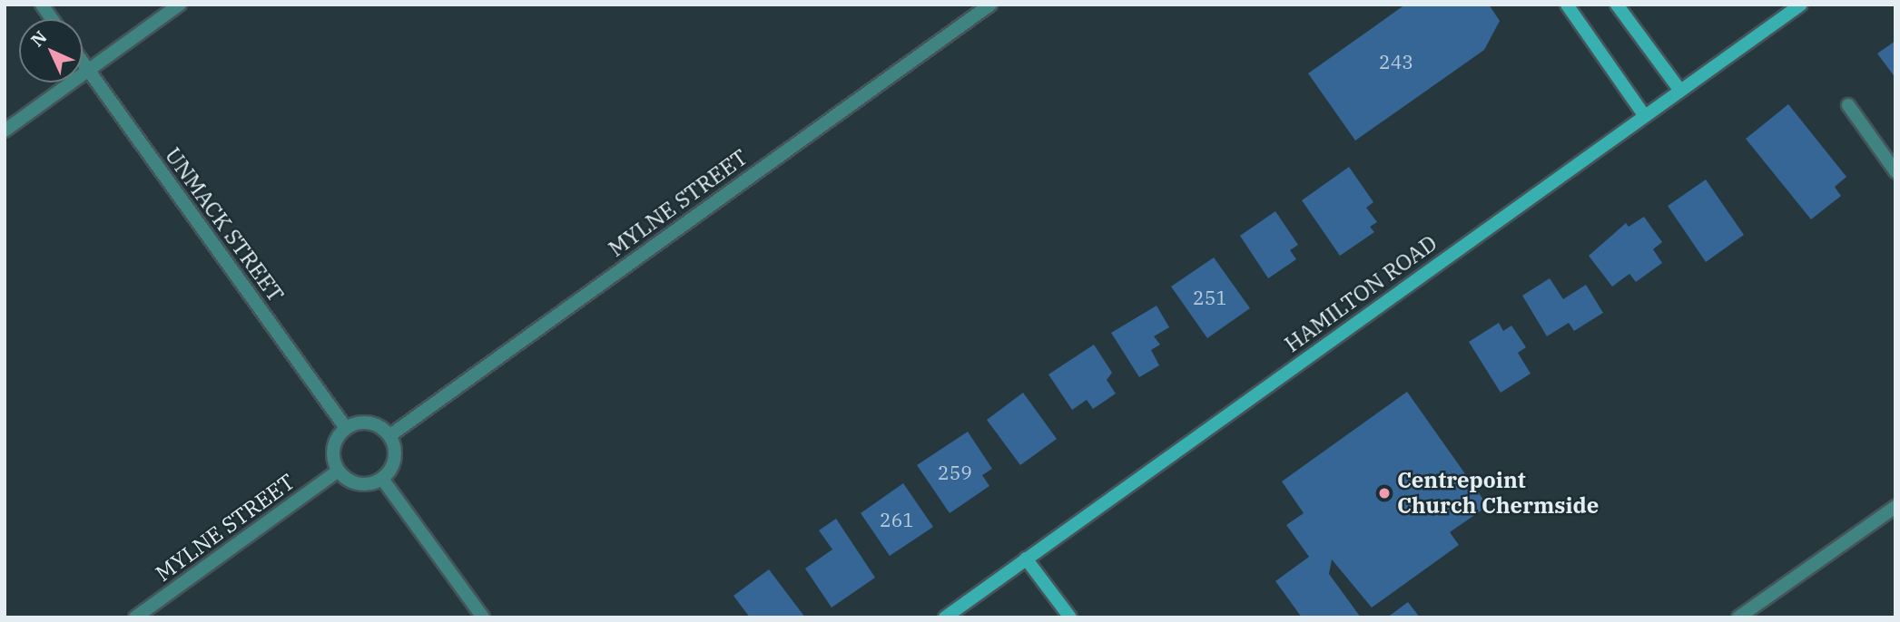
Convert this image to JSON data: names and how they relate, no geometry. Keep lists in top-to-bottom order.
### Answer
{
  "streets": {
    "main road": ["HAMILTON ROAD"],
    "street": ["MYLNE STREET", "UNMACK STREET"]
  },
  "crossings": [
    ["MYLNE STREET", "UNMACK STREET"]
  ],
  "places": ["Centrepoint Church Chermside"],
  "house_numbers": [
    "243",
    "251",
    "259",
    "261"
  ],
  "north": "top left"
}
